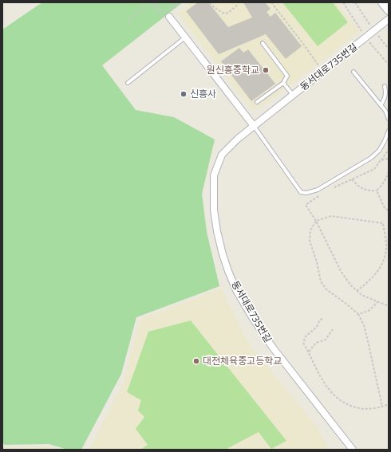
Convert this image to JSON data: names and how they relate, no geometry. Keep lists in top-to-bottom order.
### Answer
{
  "streets": {
    "street": ["동서대로735번길"]
  },
  "places": ["원신흥중학교", "신흥사", "대전체육중고등학교"]
}
